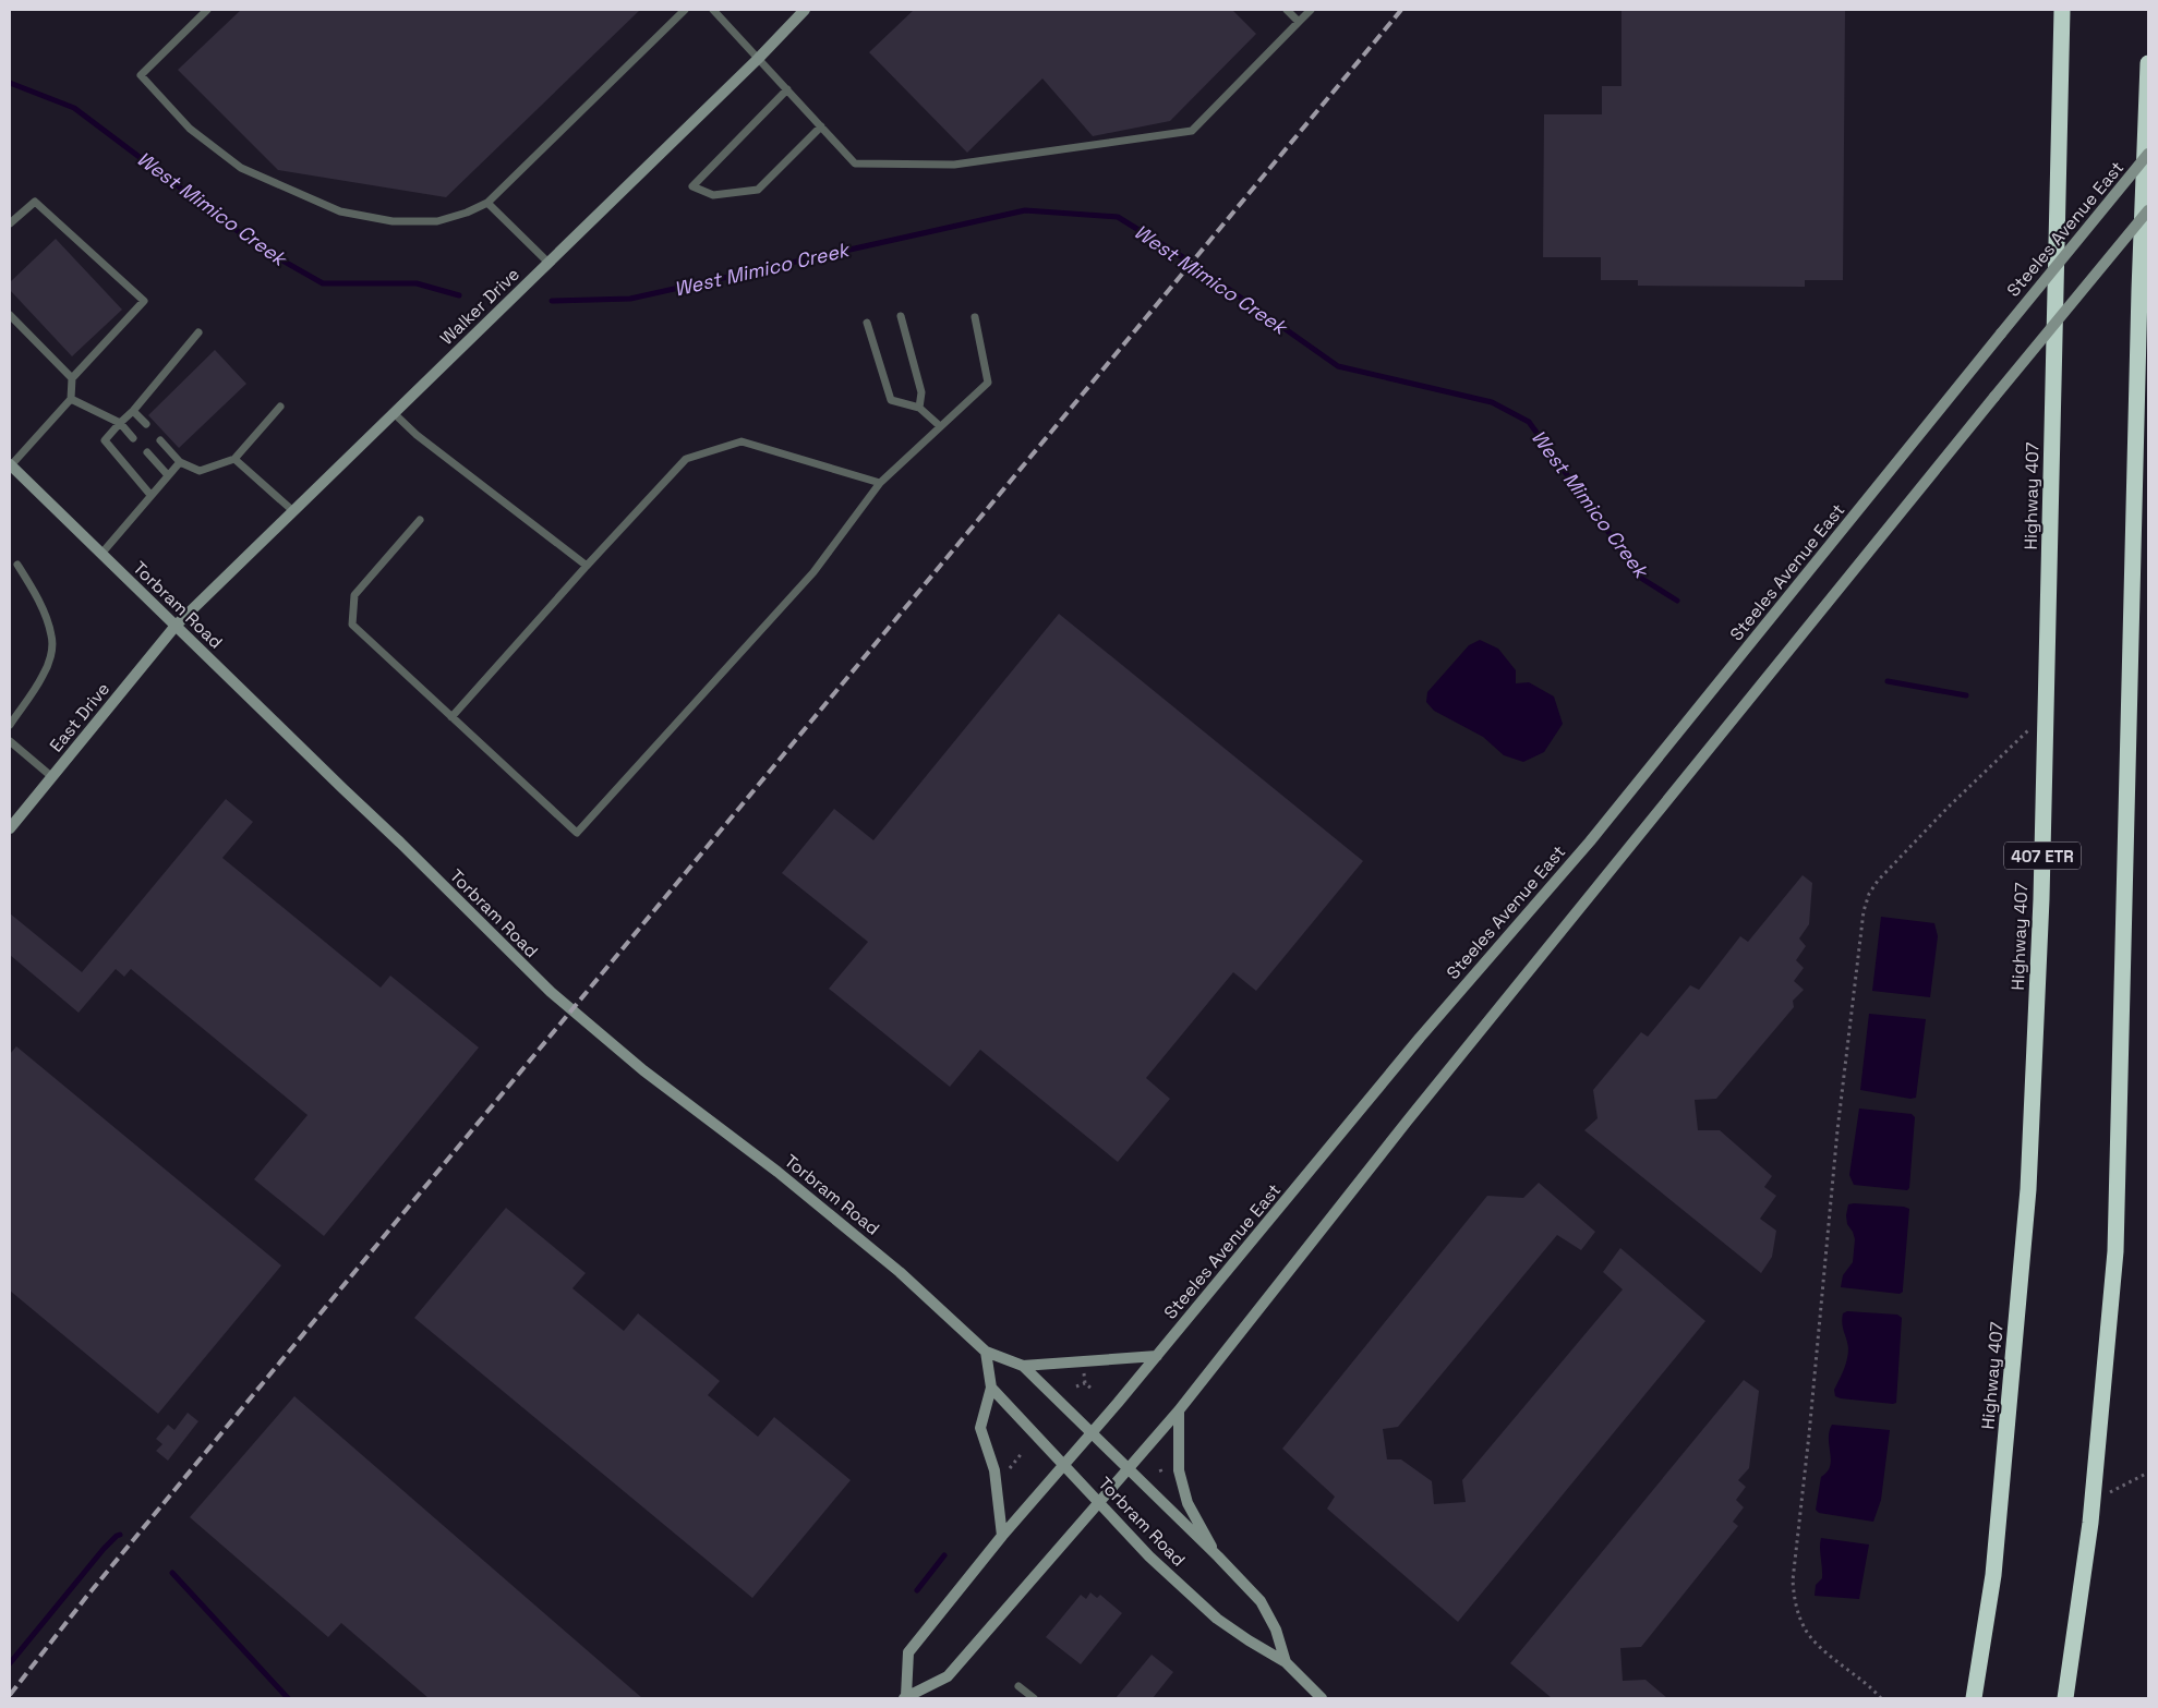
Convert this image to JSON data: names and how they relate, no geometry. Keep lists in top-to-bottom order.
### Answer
{
  "streets": {
    "highway": ["Highway 407", "407 ETR"],
    "main road": [
      "Steeles Avenue East",
      "Walker Drive",
      "Torbram Road",
      "East Drive"
    ]
  },
  "crossings": [
    ["Steeles Avenue East", "Torbram Road"],
    ["Walker Drive", "Torbram Road"],
    ["Walker Drive", "East Drive"],
    ["Torbram Road", "East Drive"]
  ],
  "water": ["West Mimico Creek"]
}
